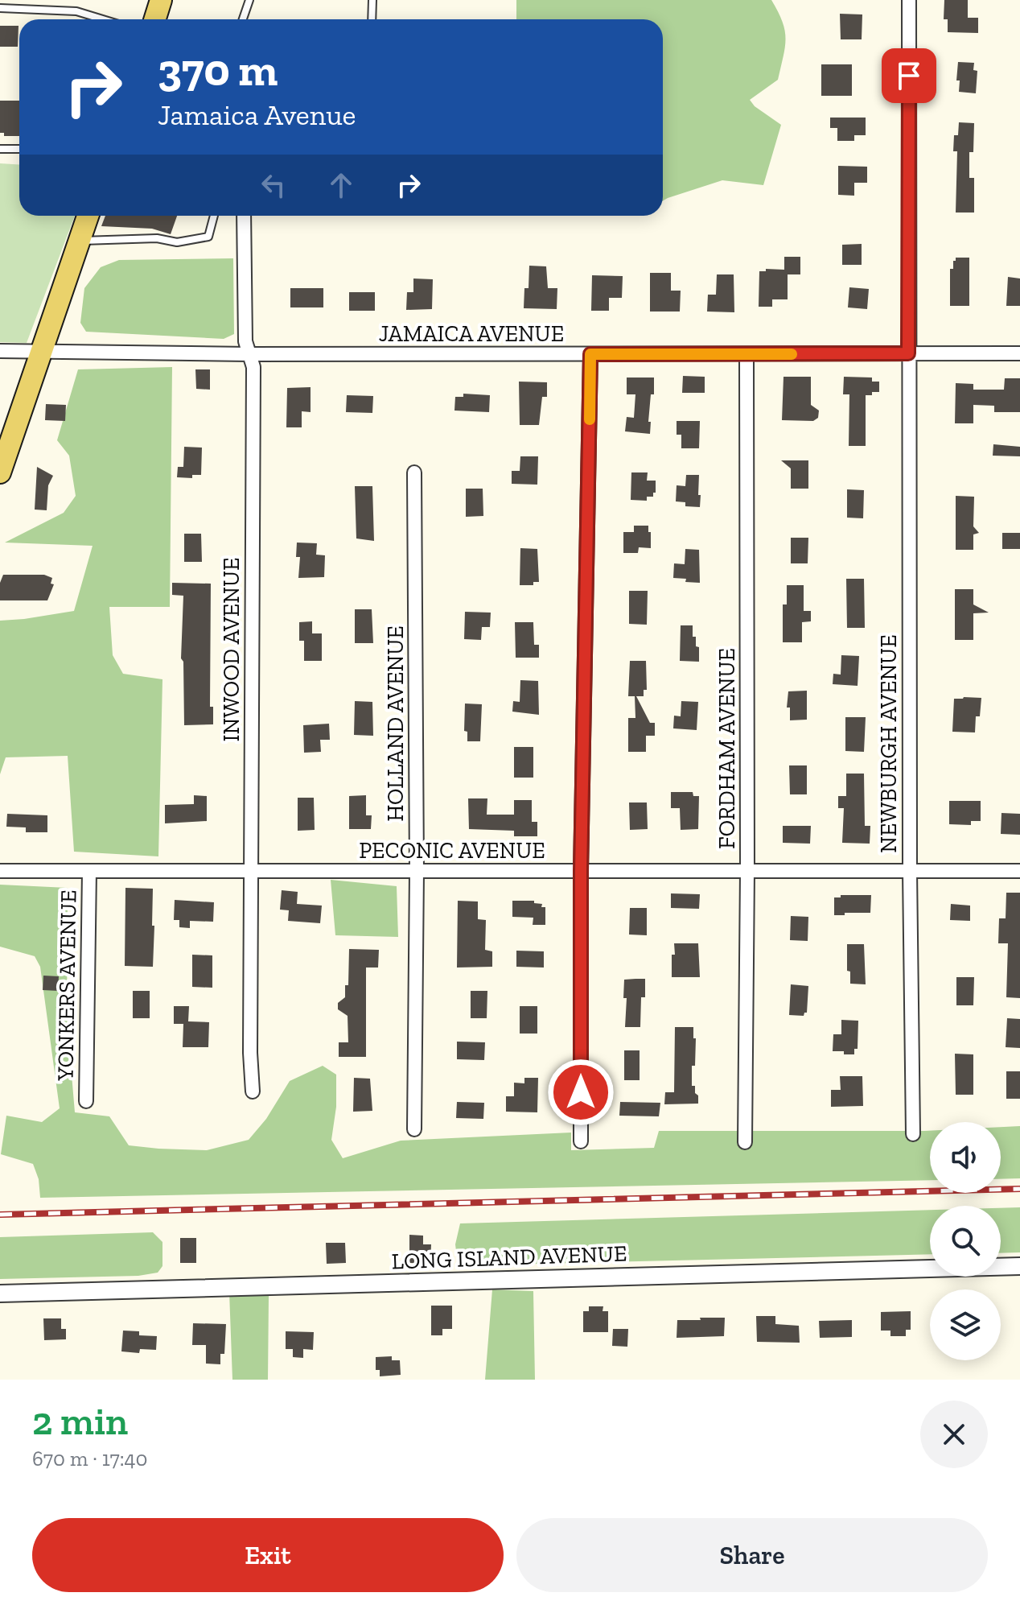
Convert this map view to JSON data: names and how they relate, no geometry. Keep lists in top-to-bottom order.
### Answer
{
  "streets": {
    "street": [
      "JAMAICA AVENUE",
      "INWOOD AVENUE",
      "HOLLAND AVENUE",
      "NEWBURGH AVENUE",
      "FORDHAM AVENUE",
      "PECONIC AVENUE",
      "YONKERS AVENUE",
      "LONG ISLAND AVENUE"
    ]
  },
  "crossings": [
    ["JAMAICA AVENUE", "INWOOD AVENUE"],
    ["JAMAICA AVENUE", "NEWBURGH AVENUE"],
    ["JAMAICA AVENUE", "FORDHAM AVENUE"],
    ["INWOOD AVENUE", "PECONIC AVENUE"],
    ["HOLLAND AVENUE", "PECONIC AVENUE"],
    ["NEWBURGH AVENUE", "PECONIC AVENUE"],
    ["FORDHAM AVENUE", "PECONIC AVENUE"],
    ["PECONIC AVENUE", "YONKERS AVENUE"]
  ],
  "page": {
    "turn": ["370 m", "Jamaica Avenue"],
    "heading": ["2 min", "670 m · 17:40"],
    "buttons": ["Exit", "Share"]
  }
}
